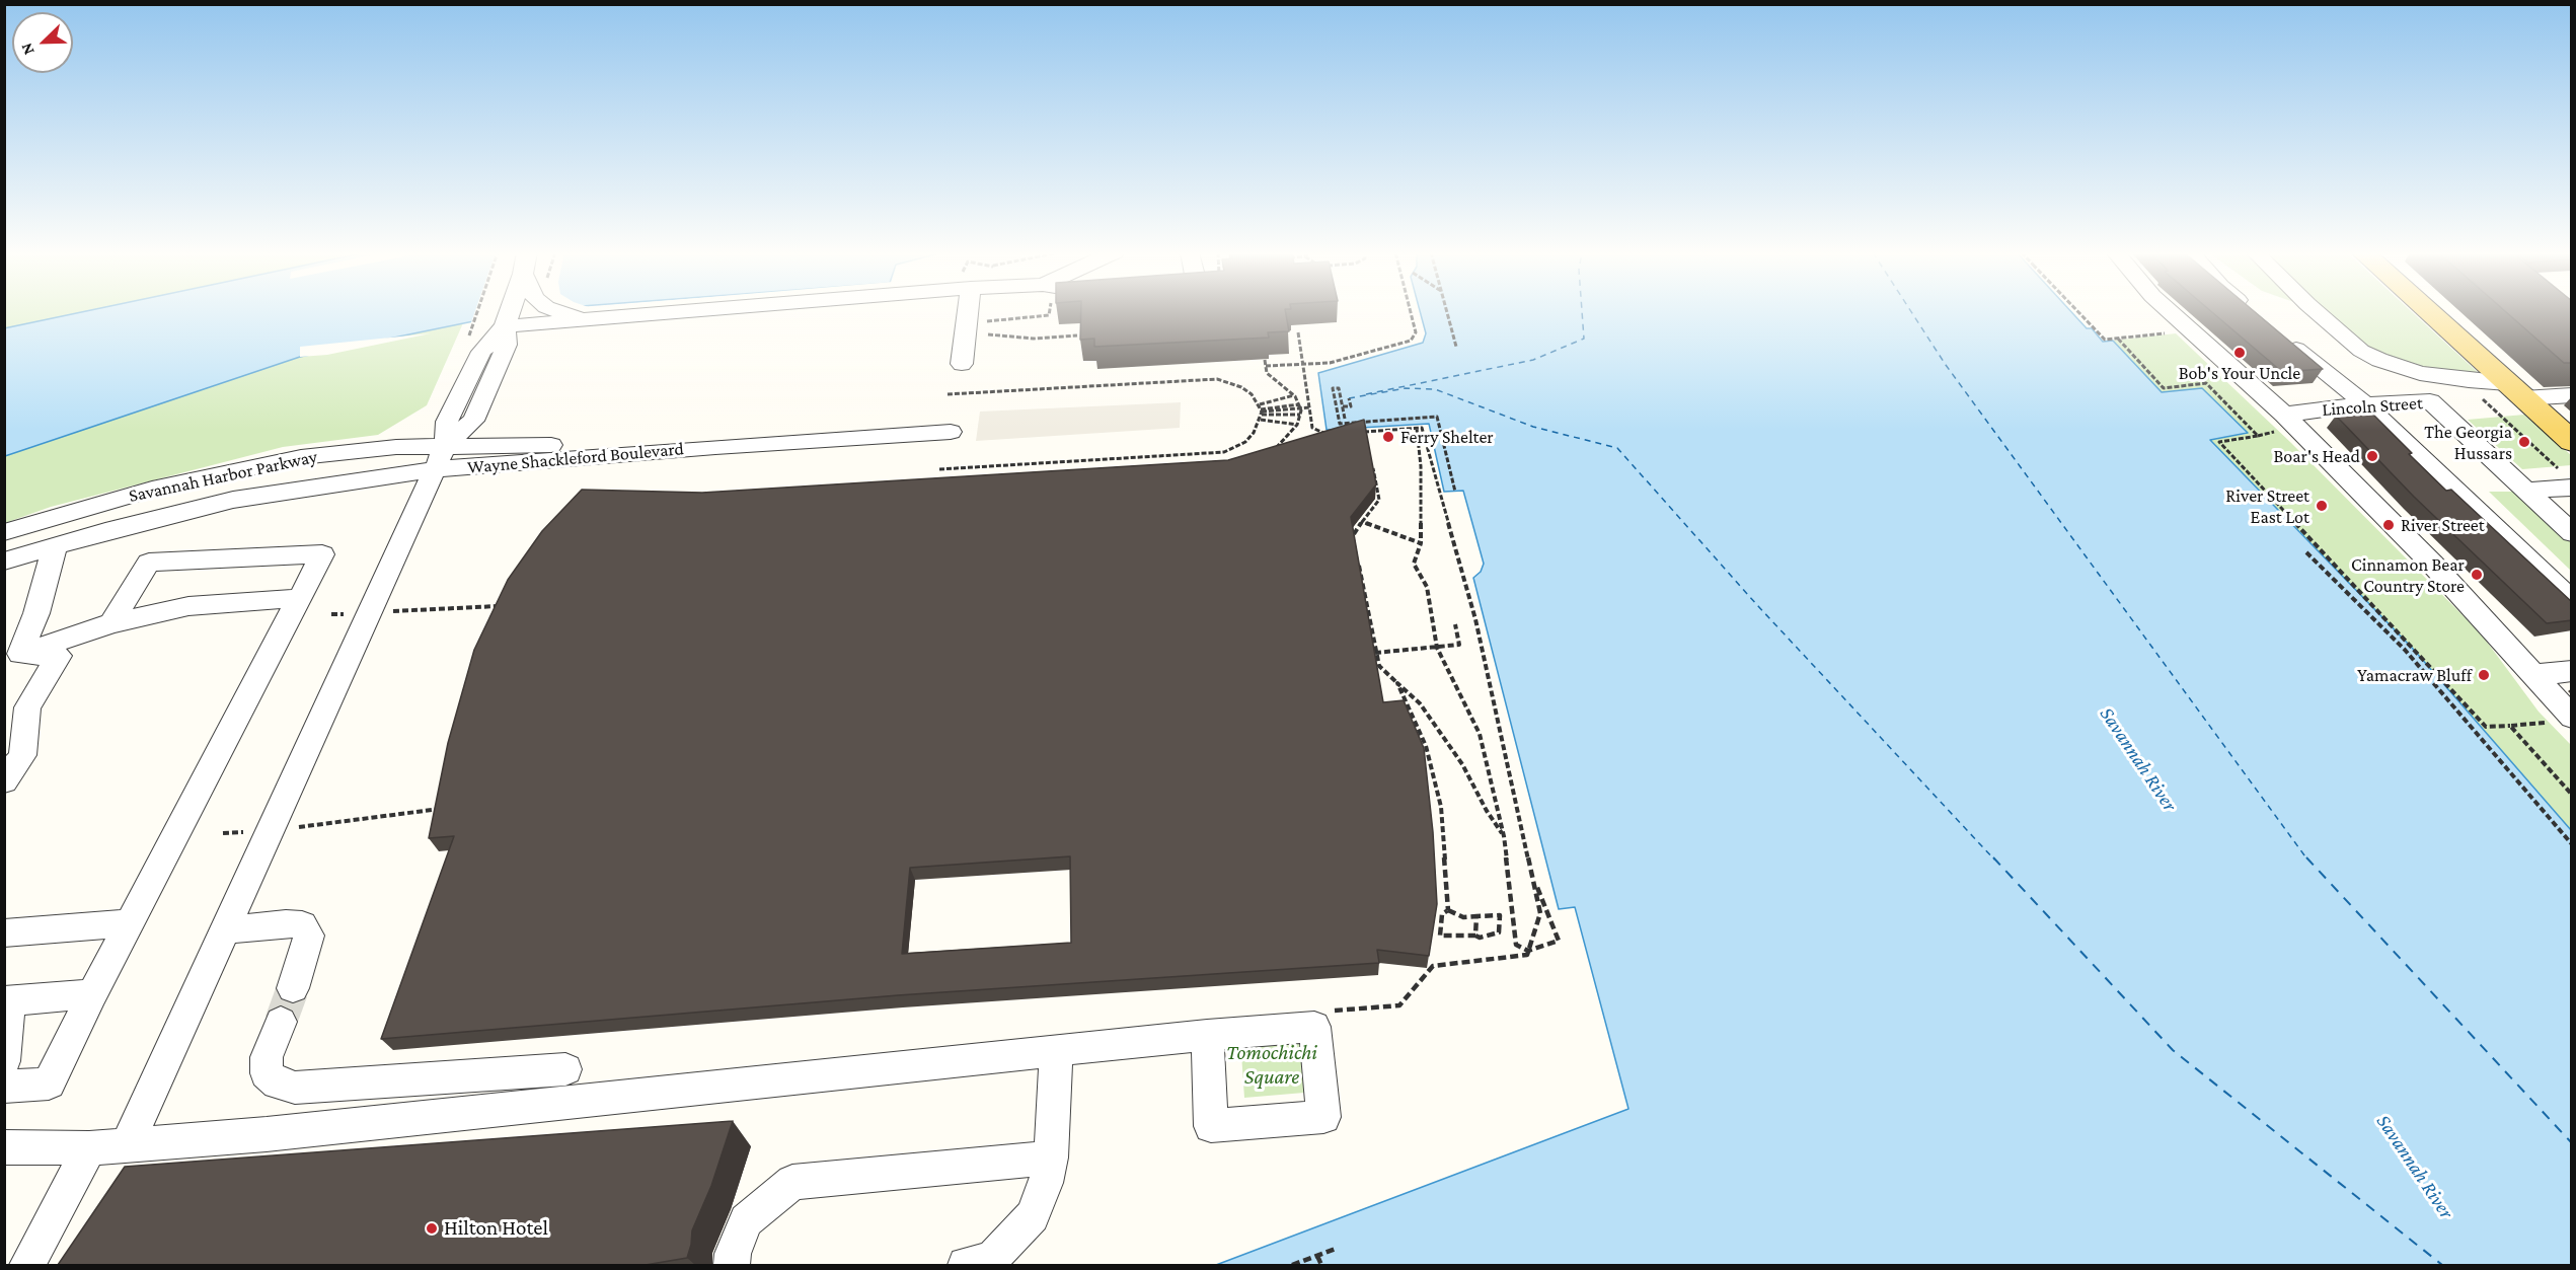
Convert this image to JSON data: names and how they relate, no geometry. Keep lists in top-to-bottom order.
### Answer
{
  "streets": {
    "street": ["Lincoln Street", "Wayne Shackleford Boulevard", "Savannah Harbor Parkway"]
  },
  "crossings": [
    ["Wayne Shackleford Boulevard", "Savannah Harbor Parkway"]
  ],
  "water": ["Savannah River"],
  "parks": ["Tomochichi Square"],
  "places": [
    "Bob's Your Uncle",
    "Ferry Shelter",
    "The Georgia Hussars",
    "Boar's Head",
    "River Street East Lot",
    "River Street",
    "Cinnamon Bear Country Store",
    "Yamacraw Bluff",
    "Hilton Hotel"
  ],
  "north": "bottom left"
}
